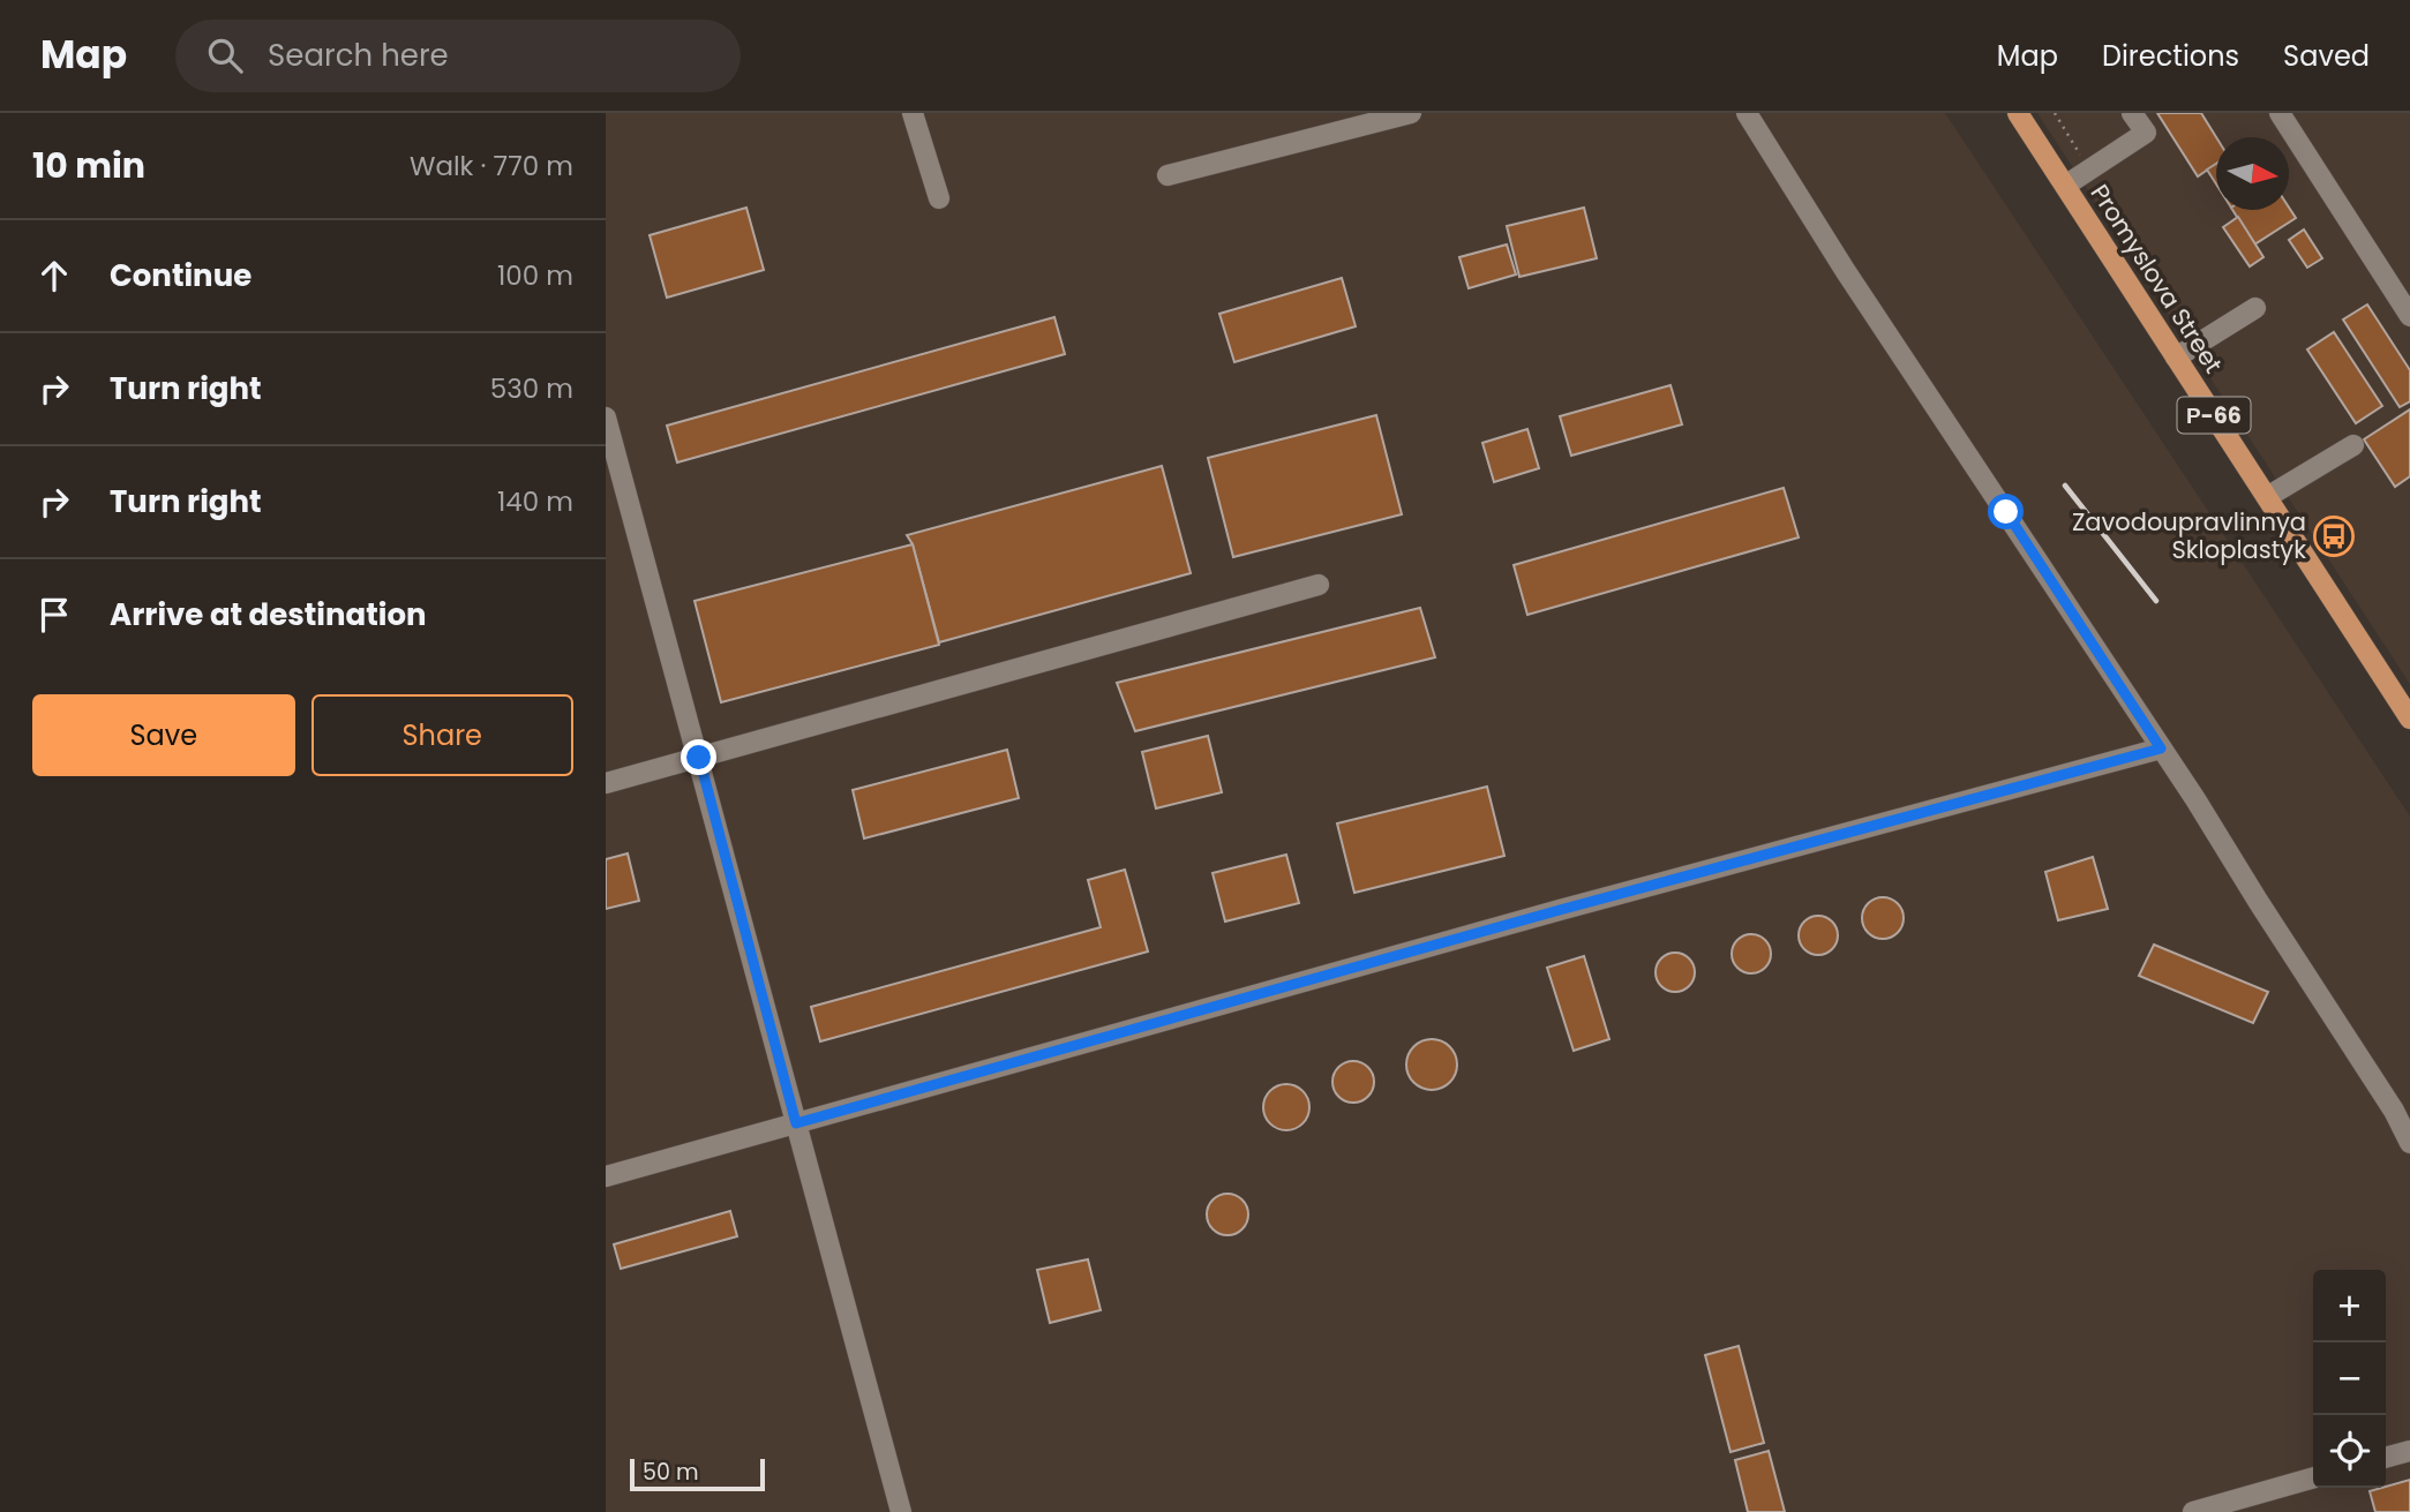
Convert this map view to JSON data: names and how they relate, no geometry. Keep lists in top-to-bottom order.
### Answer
{
  "streets": {
    "main road": ["Promyslova Street", "Р-66"]
  },
  "places": {
    "bus stop": ["Zavodoupravlinnya Skloplastyk"]
  },
  "scale_bar": "50 m",
  "north": "right",
  "page": {
    "header": "Map",
    "search": "Search here",
    "nav": ["Map", "Directions", "Saved"],
    "heading": ["10 min", "Walk · 770 m"],
    "list": [
      ["Continue", "100 m"],
      ["Turn right", "530 m"],
      ["Turn right", "140 m"],
      "Arrive at destination"
    ],
    "buttons": ["Save", "Share"],
    "map_buttons": ["+", "−"],
    "scale": "50 m"
  }
}
